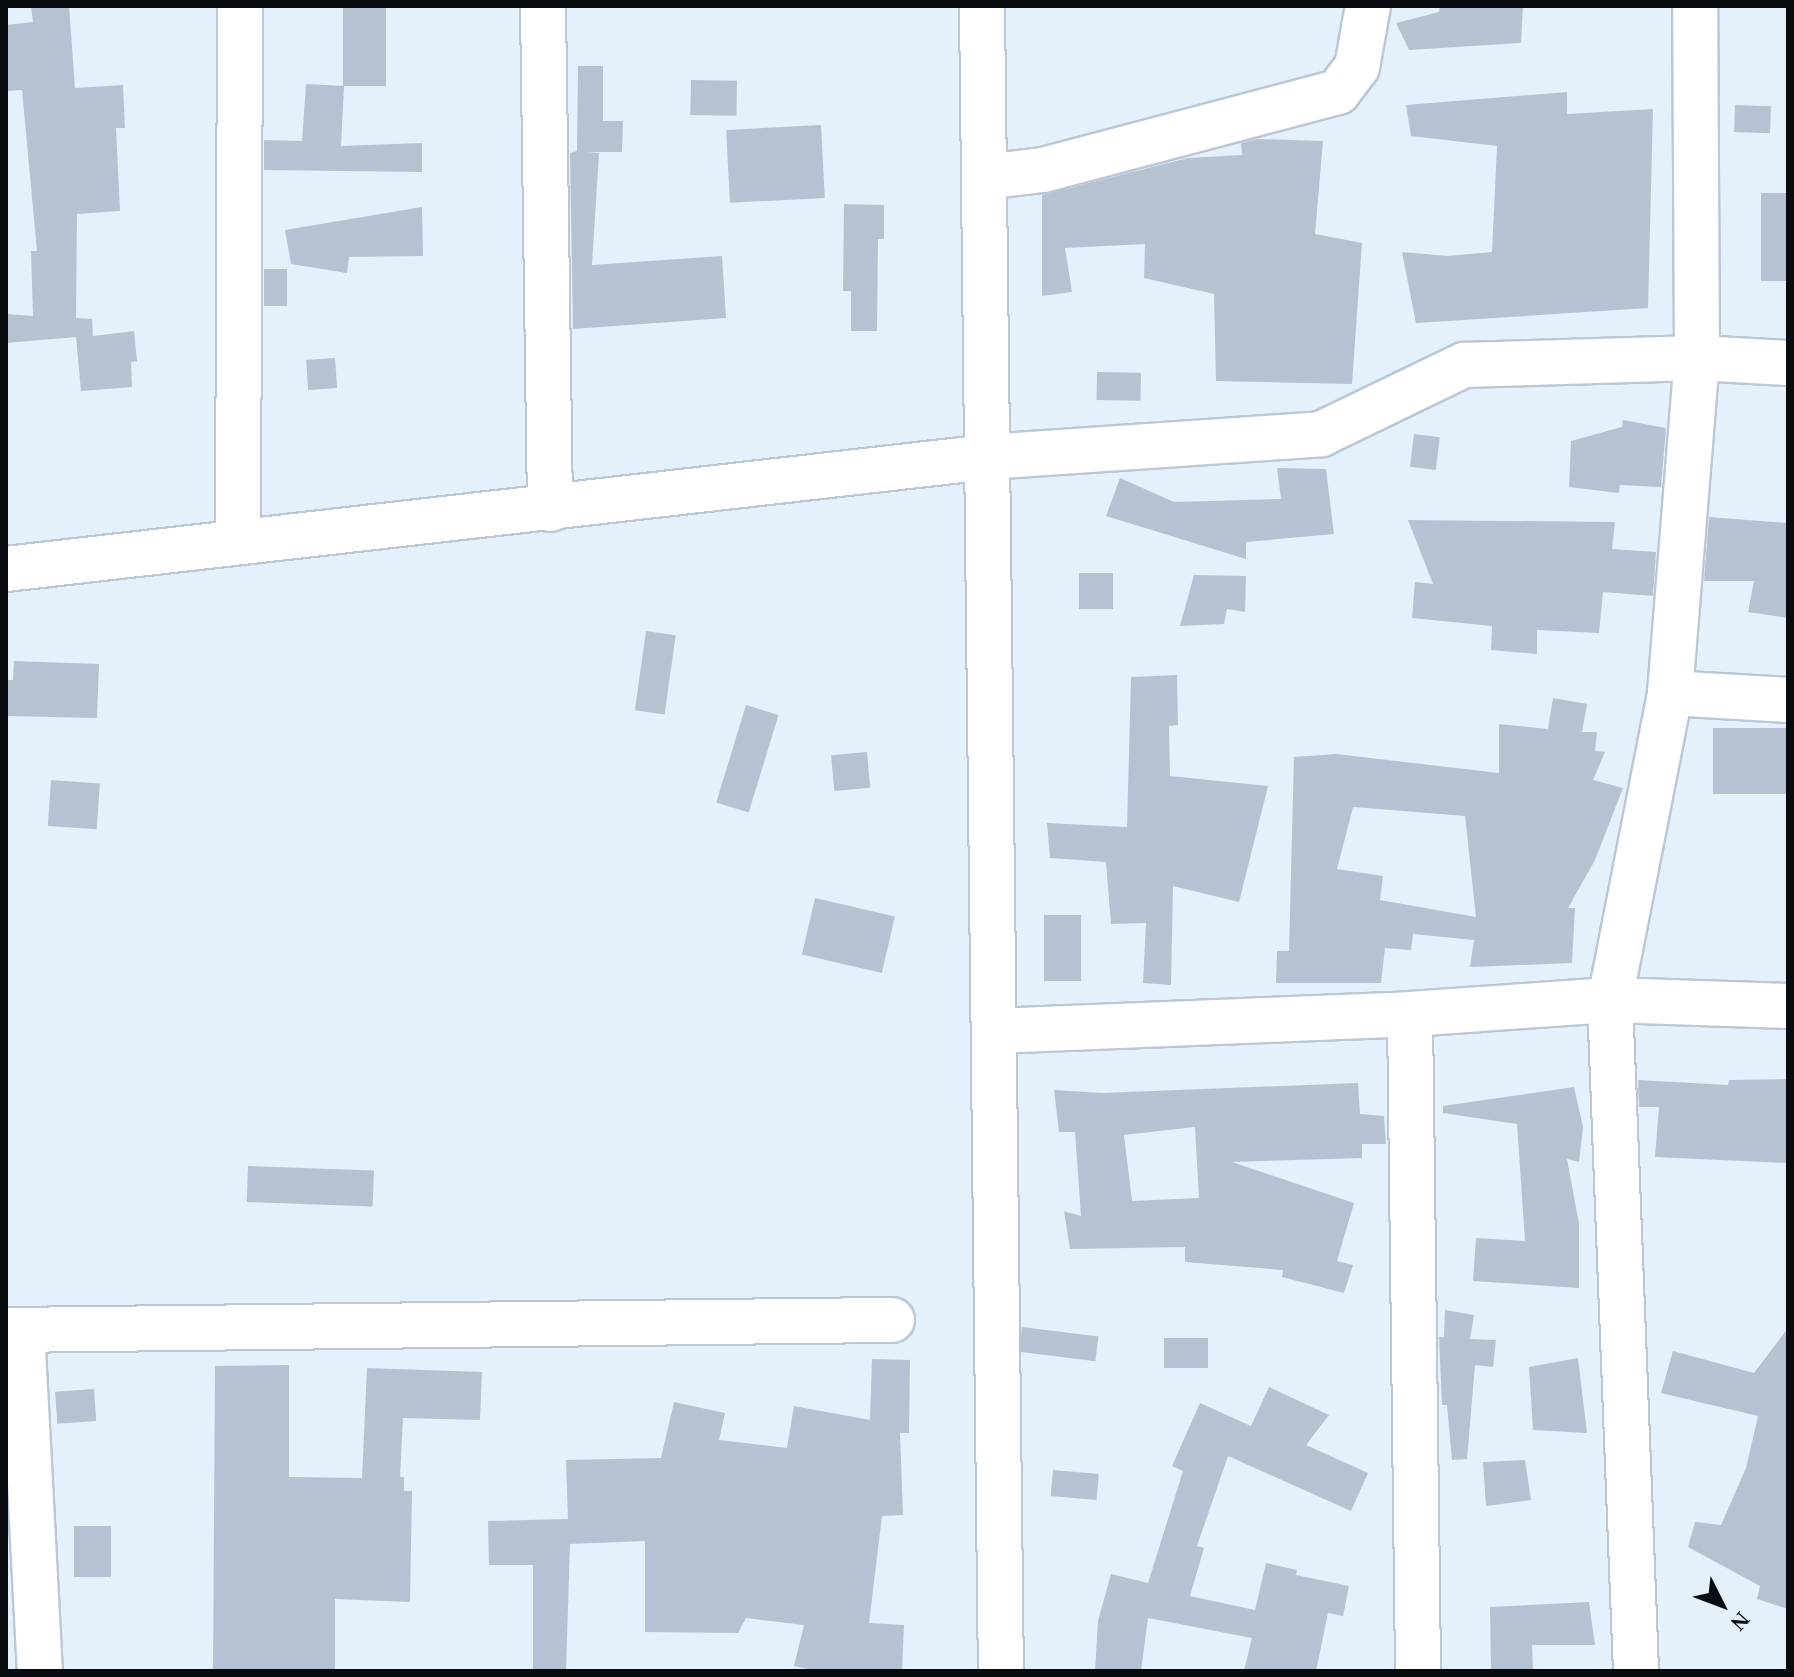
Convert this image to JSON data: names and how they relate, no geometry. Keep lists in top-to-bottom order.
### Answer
{
  "north": "bottom right"
}
